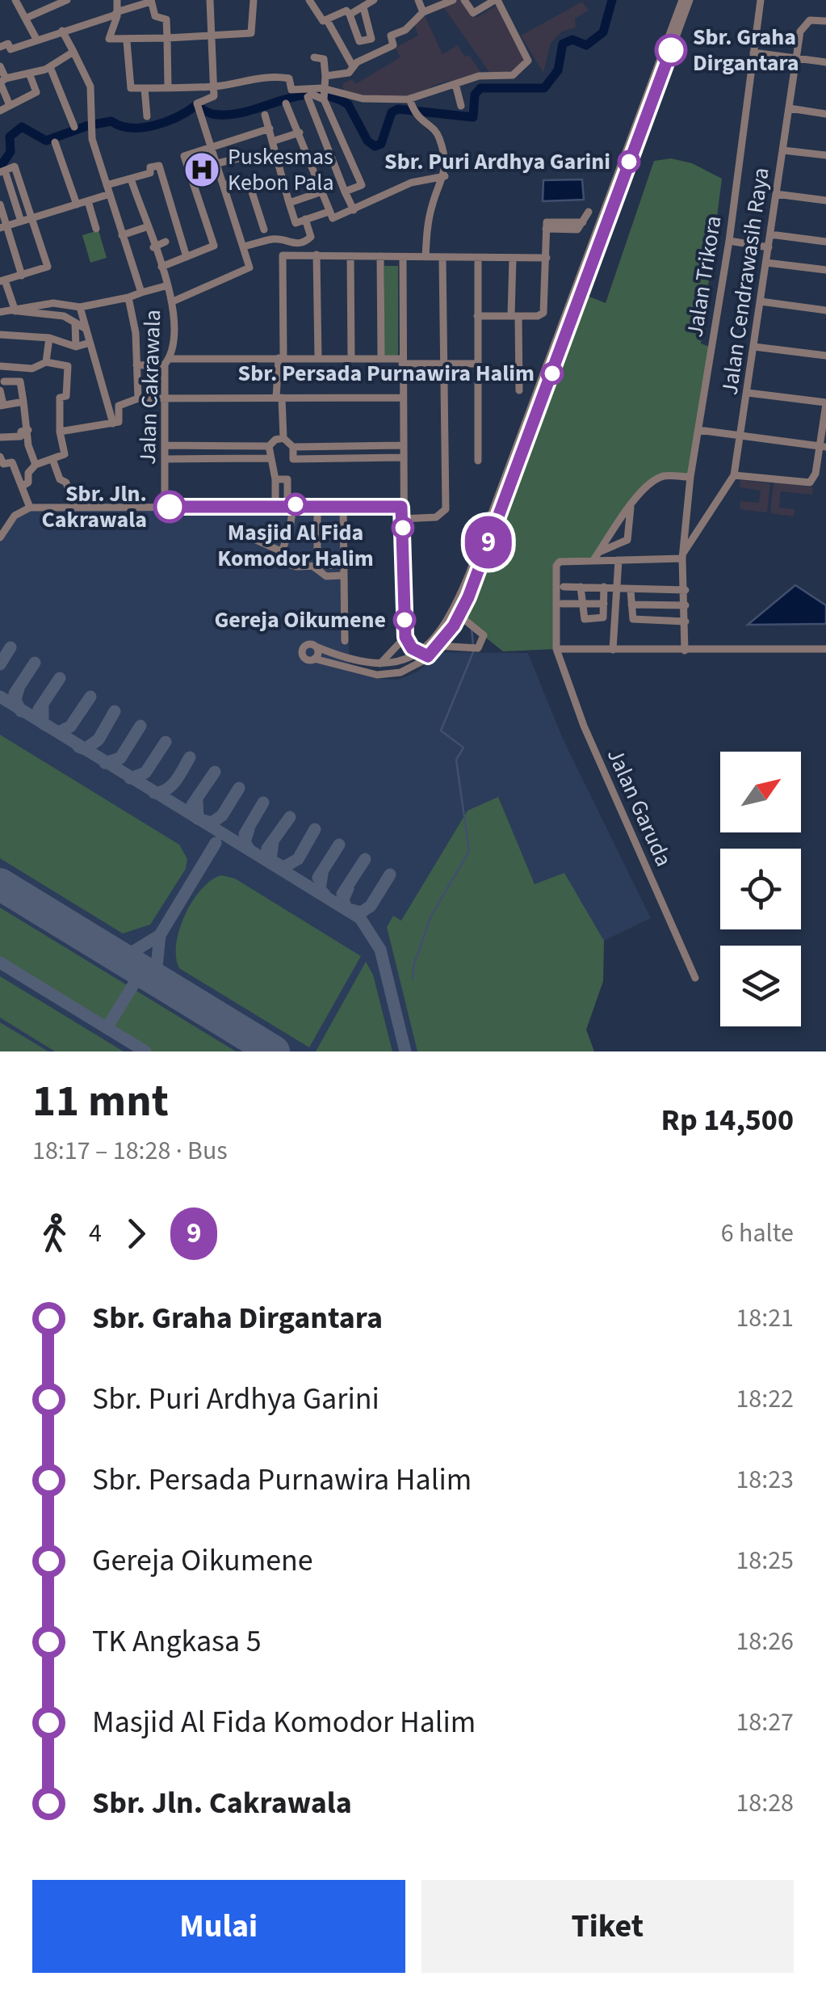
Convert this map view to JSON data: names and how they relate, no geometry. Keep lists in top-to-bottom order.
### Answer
{
  "streets": {
    "street": [
      "Jalan Trikora",
      "Jalan Cendrawasih Raya",
      "Jalan Cakrawala",
      "Jalan Garuda"
    ]
  },
  "crossings": [
    ["Jalan Trikora", "Jalan Cendrawasih Raya"]
  ],
  "places": {
    "other": [
      "Sbr. Graha Dirgantara",
      "Sbr. Puri Ardhya Garini",
      "Sbr. Persada Purnawira Halim",
      "Masjid Al Fida Komodor Halim",
      "Sbr. Jln. Cakrawala",
      "Gereja Oikumene"
    ],
    "hospital": ["Puskesmas Kebon Pala"]
  },
  "lines": ["bus line 9"],
  "north": "top right",
  "page": {
    "on_map": "9",
    "heading": ["11 mnt", "18:17 – 18:28 · Bus", "Rp 14,500"],
    "legs": ["4", "9", "6 halte"],
    "list": [
      {
        "name": "Sbr. Graha Dirgantara",
        "value": "18:21"
      },
      {
        "name": "Sbr. Puri Ardhya Garini",
        "value": "18:22"
      },
      {
        "name": "Sbr. Persada Purnawira Halim",
        "value": "18:23"
      },
      {
        "name": "Gereja Oikumene",
        "value": "18:25"
      },
      {
        "name": "TK Angkasa 5",
        "value": "18:26"
      },
      {
        "name": "Masjid Al Fida Komodor Halim",
        "value": "18:27"
      },
      {
        "name": "Sbr. Jln. Cakrawala",
        "value": "18:28"
      }
    ],
    "buttons": ["Mulai", "Tiket"]
  }
}
